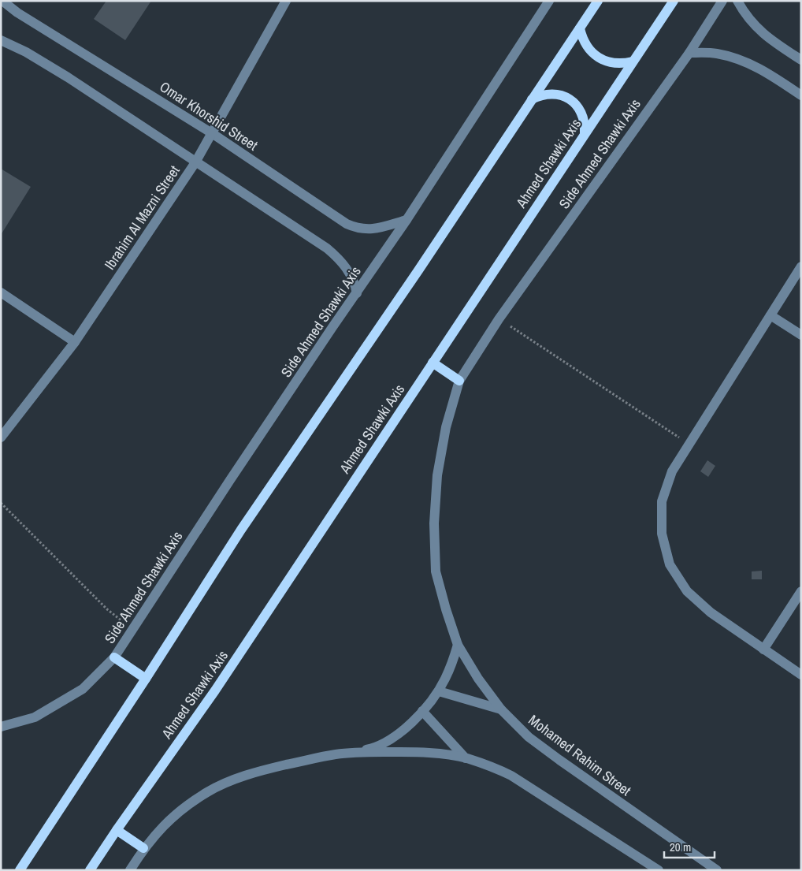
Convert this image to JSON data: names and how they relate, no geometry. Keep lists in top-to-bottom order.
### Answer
{
  "streets": {
    "main road": ["Ahmed Shawki Axis"],
    "street": [
      "Omar Khorshid Street",
      "Side Ahmed Shawki Axis",
      "Ibrahim Al Mazni Street",
      "Mohamed Rahim Street"
    ]
  },
  "crossings": [
    ["Omar Khorshid Street", "Side Ahmed Shawki Axis"],
    ["Omar Khorshid Street", "Ibrahim Al Mazni Street"],
    ["Side Ahmed Shawki Axis", "Mohamed Rahim Street"]
  ],
  "scale_bar": "20 m"
}
